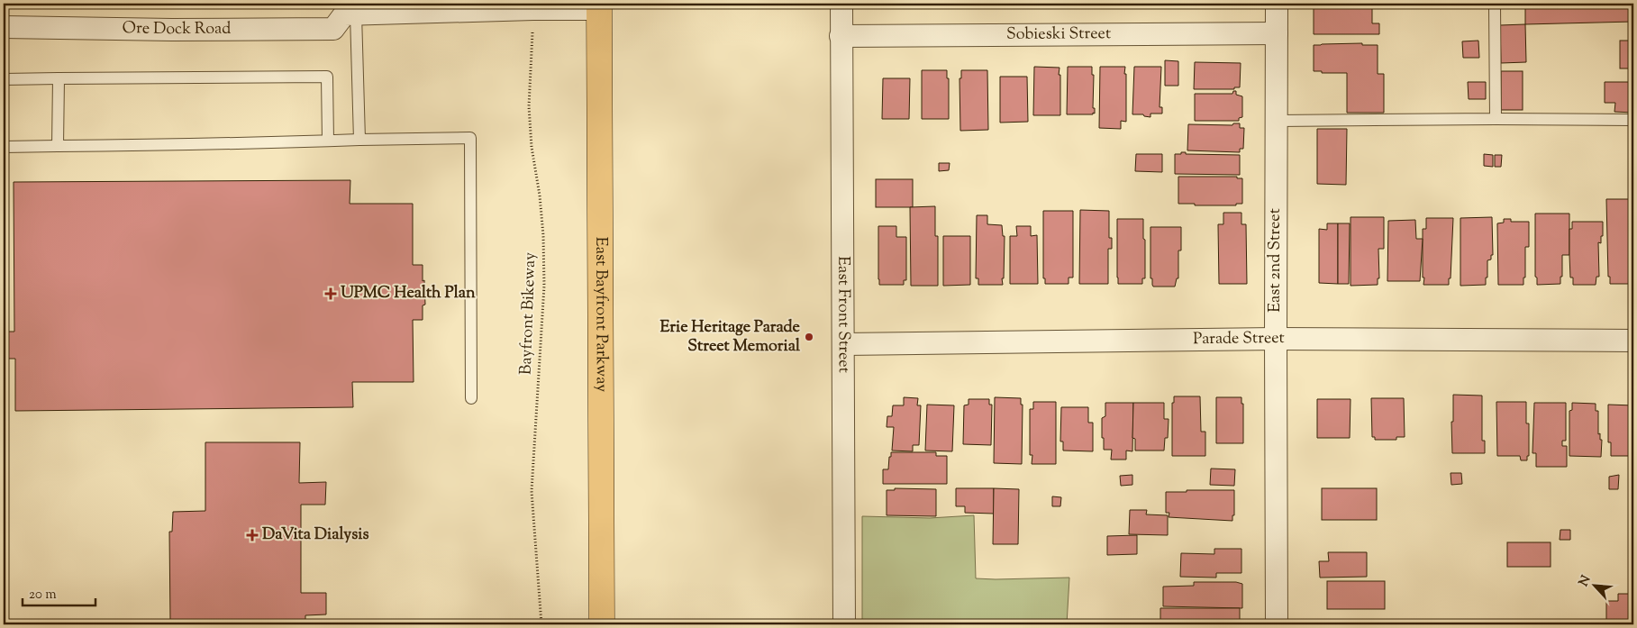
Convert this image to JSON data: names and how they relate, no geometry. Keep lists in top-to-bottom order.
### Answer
{
  "streets": {
    "highway": ["East Bayfront Parkway"],
    "street": [
      "Ore Dock Road",
      "Sobieski Street",
      "East 2nd Street",
      "East Front Street",
      "Parade Street"
    ],
    "path": ["Bayfront Bikeway"]
  },
  "crossings": [
    ["Sobieski Street", "East 2nd Street"],
    ["Sobieski Street", "East Front Street"],
    ["East 2nd Street", "Parade Street"],
    ["East Front Street", "Parade Street"]
  ],
  "places": {
    "health": ["UPMC Health Plan", "DaVita Dialysis"],
    "other": ["Erie Heritage Parade Street Memorial"]
  },
  "scale_bar": "20 m",
  "north": "top left"
}
